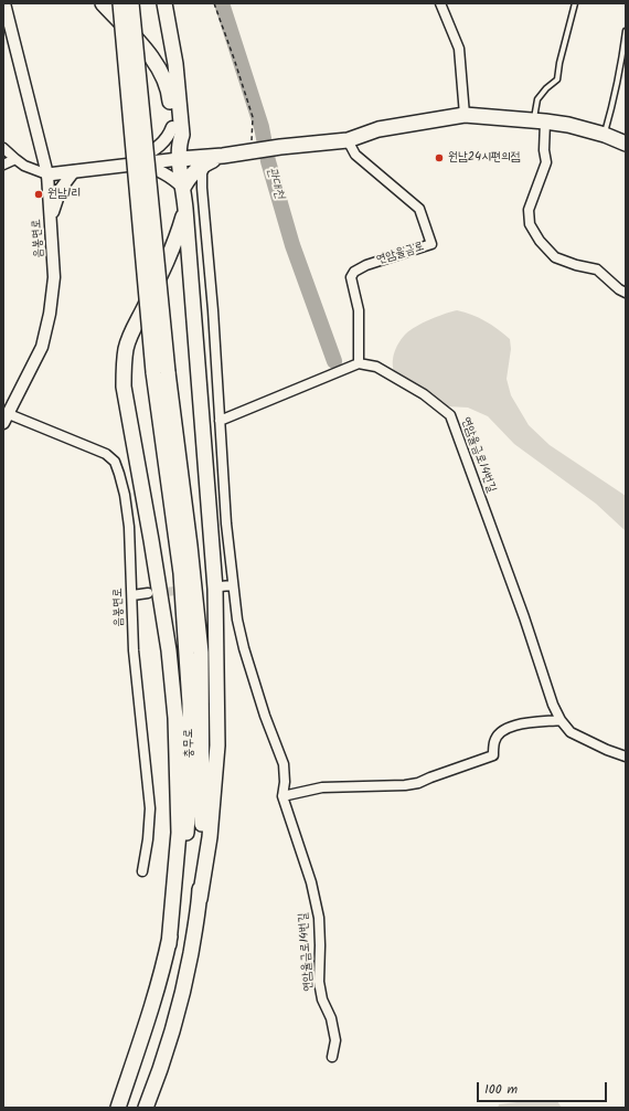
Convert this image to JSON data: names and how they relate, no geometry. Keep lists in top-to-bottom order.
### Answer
{
  "streets": {
    "main road": ["충무로"],
    "street": ["음봉면로", "연암율금로", "연암율금로14번길"]
  },
  "crossings": [
    ["연암율금로", "연암율금로14번길"]
  ],
  "water": ["관대천"],
  "places": ["원남24시편의점", "원남1리"],
  "scale_bar": "100 m"
}
